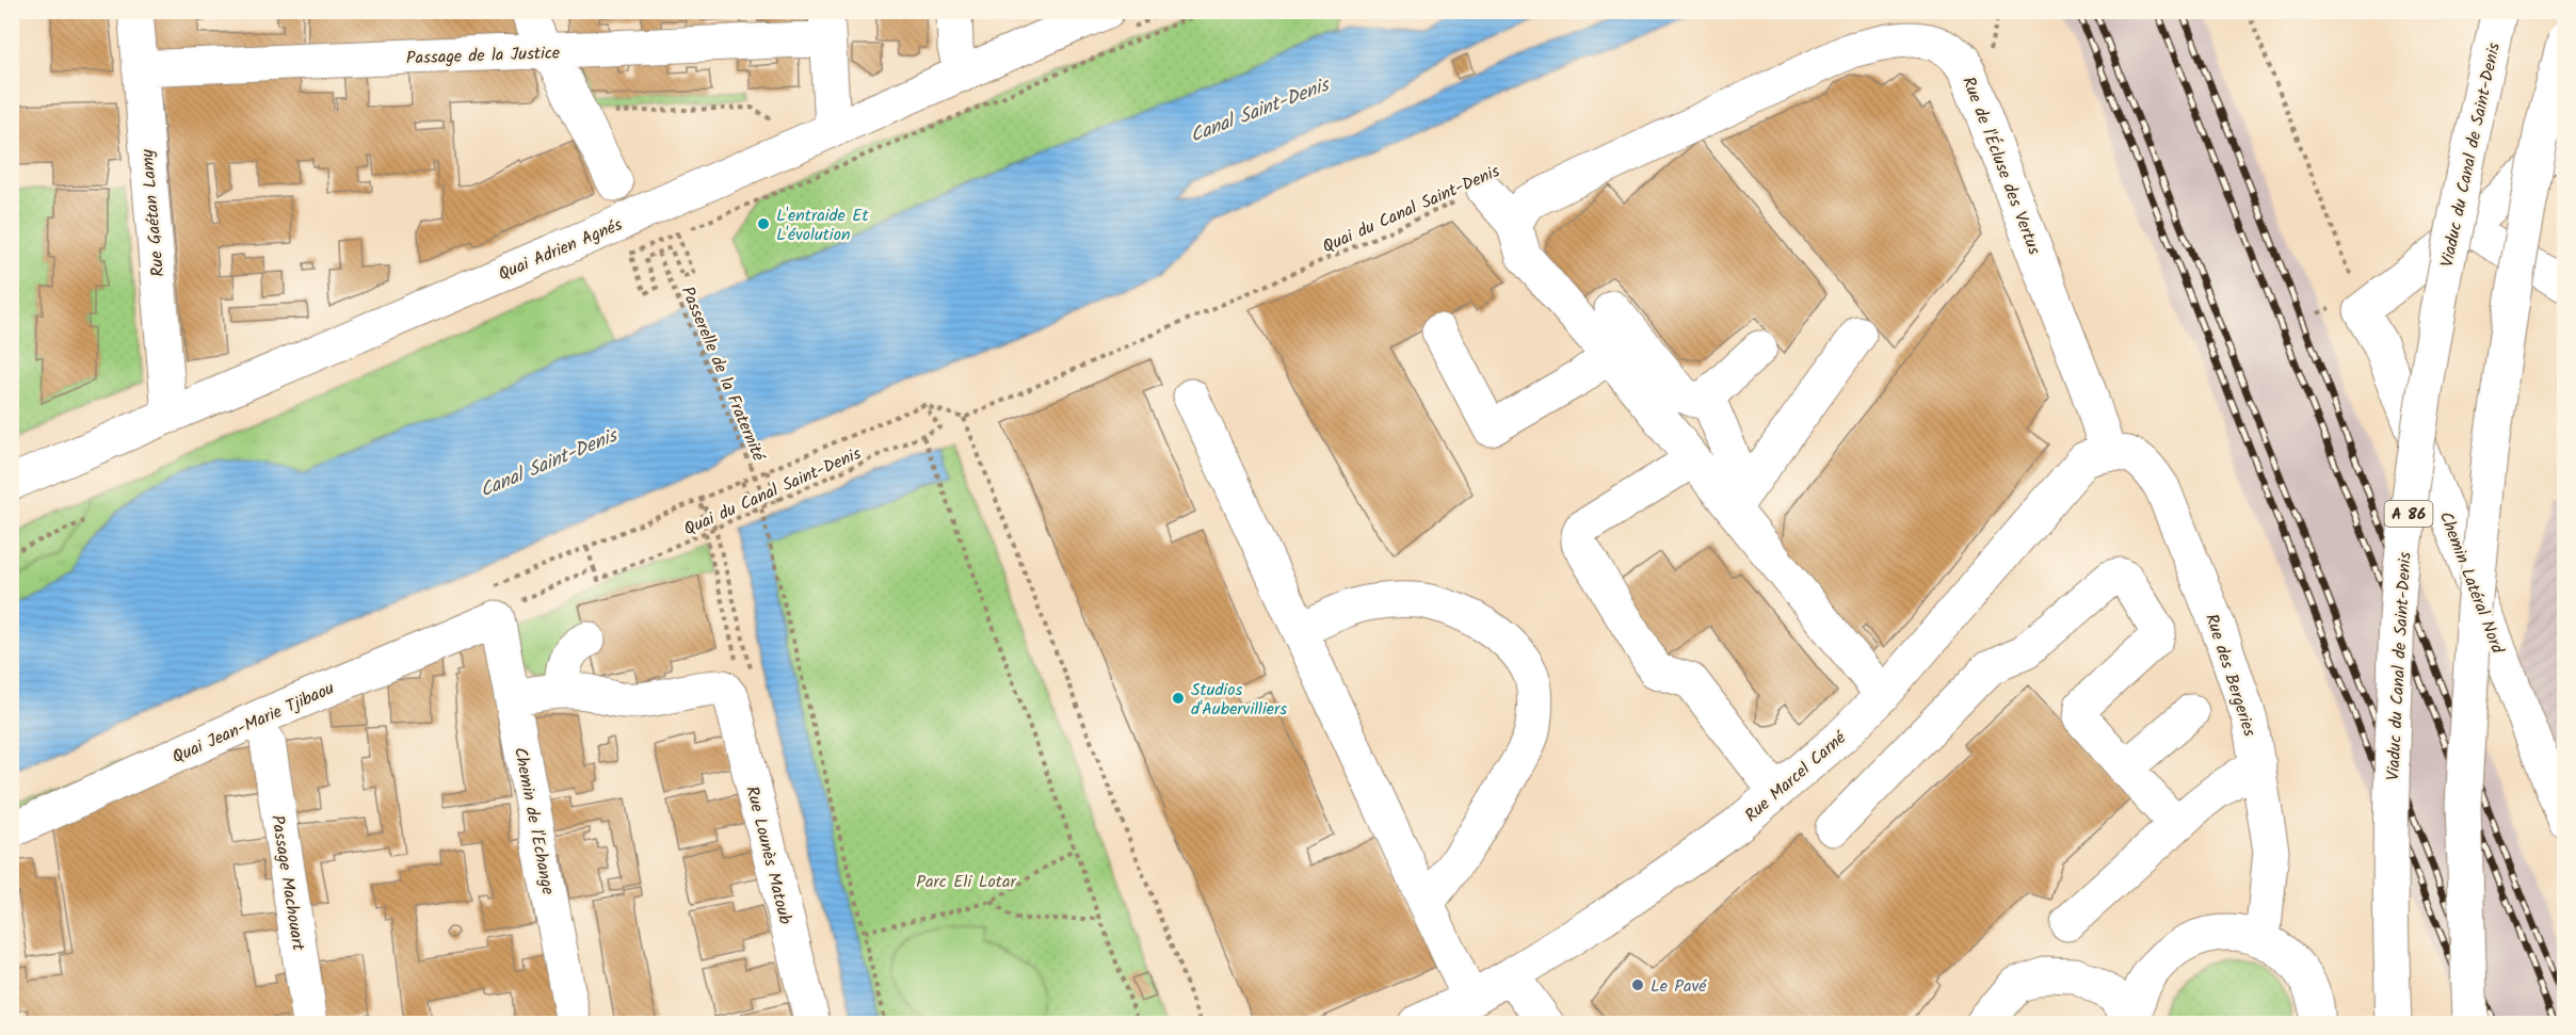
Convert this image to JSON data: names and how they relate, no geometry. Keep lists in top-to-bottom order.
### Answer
{
  "streets": {
    "main road": [
      "Passage de la Justice",
      "Viaduc du Canal de Saint-Denis",
      "Rue de l'Écluse des Vertus",
      "Rue Gaétan Lamy",
      "Quai Adrien Agnés",
      "A 86",
      "Chemin Latéral Nord",
      "Rue des Bergeries",
      "Quai Jean-Marie Tjibaou",
      "Rue Marcel Carné",
      "Chemin de l'Echange",
      "Rue Lounès Matoub",
      "Passage Machouart"
    ],
    "path": ["Quai du Canal Saint-Denis", "Passerelle de la Fraternité"]
  },
  "crossings": [
    ["Passage de la Justice", "Rue Gaétan Lamy"],
    ["Rue de l'Écluse des Vertus", "Rue des Bergeries"],
    ["Rue de l'Écluse des Vertus", "Rue Marcel Carné"],
    ["Quai du Canal Saint-Denis", "Passerelle de la Fraternité"],
    ["Rue Gaétan Lamy", "Quai Adrien Agnés"],
    ["Rue des Bergeries", "Rue Marcel Carné"],
    ["Quai Jean-Marie Tjibaou", "Chemin de l'Echange"]
  ],
  "water": ["Canal Saint-Denis"],
  "parks": ["Parc Eli Lotar"],
  "places": ["L'entraide Et L'évolution", "Studios d'Aubervilliers", "Le Pavé"]
}
